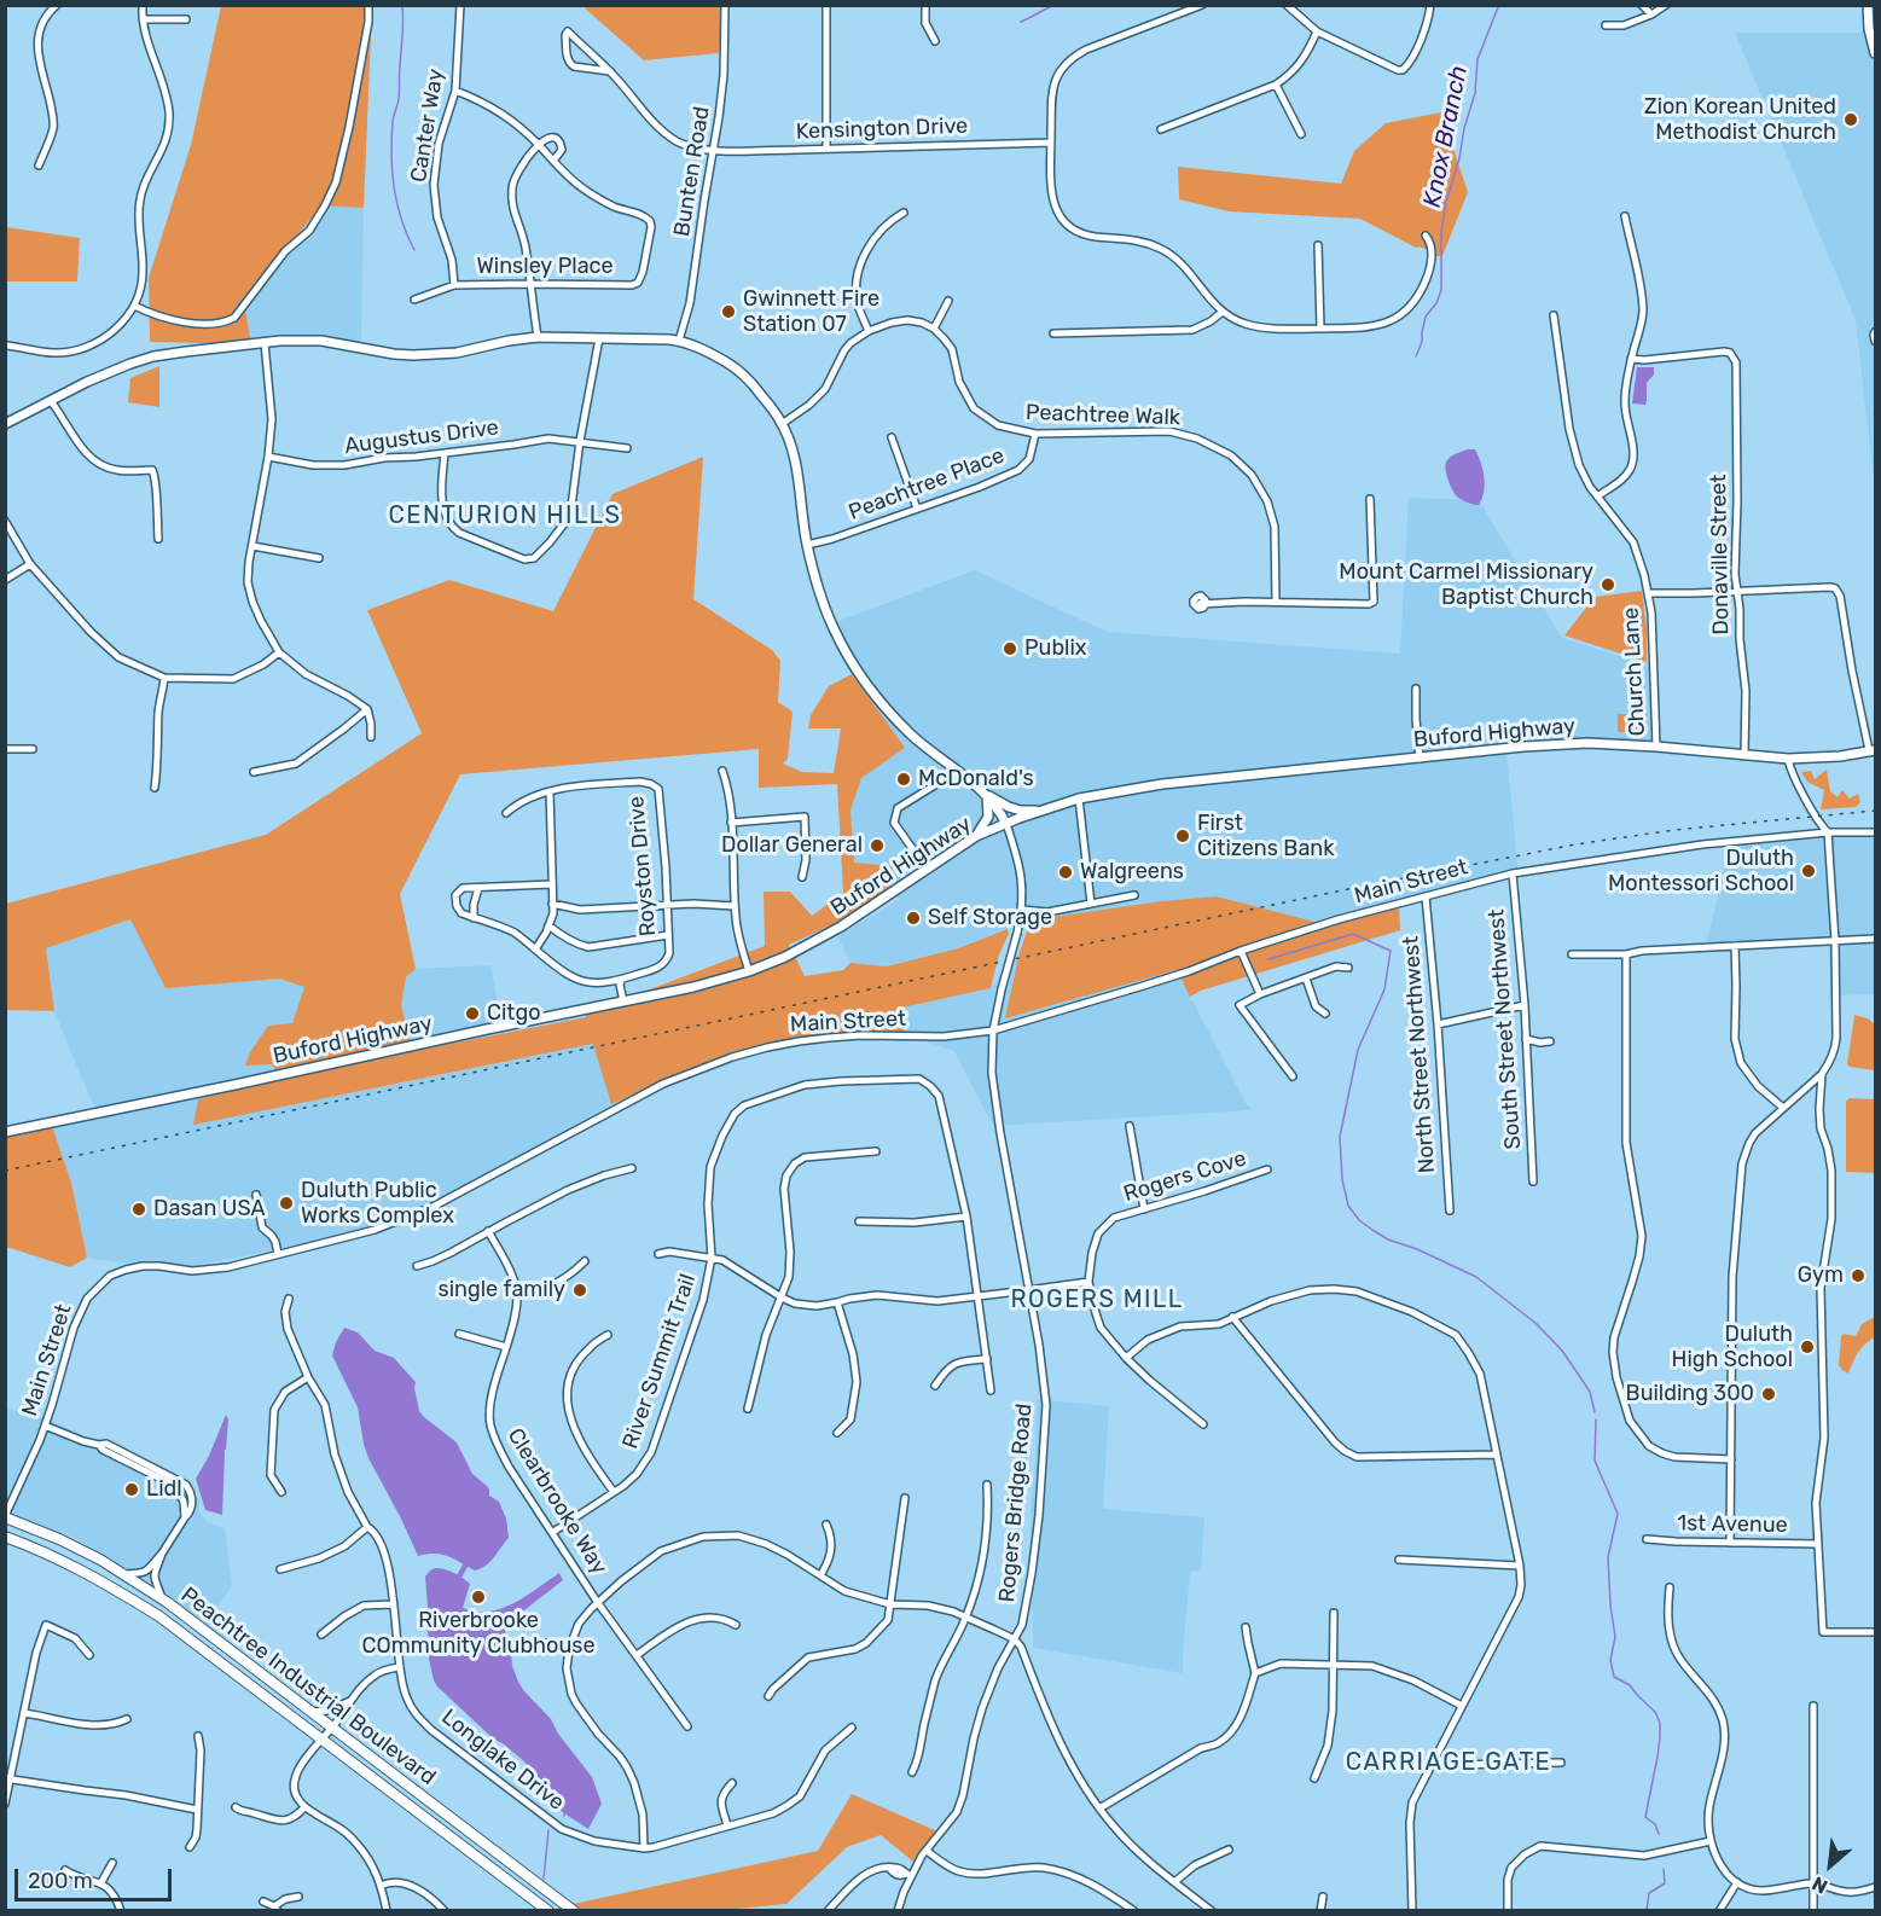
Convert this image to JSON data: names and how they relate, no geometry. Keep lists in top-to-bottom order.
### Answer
{
  "streets": {
    "highway": ["Peachtree Industrial Boulevard"],
    "main road": ["Buford Highway"],
    "street": [
      "Canter Way",
      "Kensington Drive",
      "Bunten Road",
      "Winsley Place",
      "Peachtree Walk",
      "Augustus Drive",
      "Peachtree Place",
      "Donaville Street",
      "Church Lane",
      "Royston Drive",
      "Main Street",
      "South Street Northwest",
      "North Street Northwest",
      "Rogers Cove",
      "River Summit Trail",
      "Clearbrooke Way",
      "Rogers Bridge Road",
      "1st Avenue",
      "Longlake Drive"
    ]
  },
  "crossings": [
    ["Canter Way", "Winsley Place"],
    ["Kensington Drive", "Bunten Road"],
    ["Peachtree Walk", "Peachtree Place"],
    ["Donaville Street", "Buford Highway"],
    ["Church Lane", "Buford Highway"],
    ["Buford Highway", "Rogers Bridge Road"],
    ["Main Street", "South Street Northwest"],
    ["Main Street", "North Street Northwest"],
    ["Main Street", "Rogers Bridge Road"],
    ["Main Street", "Peachtree Industrial Boulevard"],
    ["River Summit Trail", "Clearbrooke Way"]
  ],
  "districts": ["CENTURION HILLS", "ROGERS MILL", "CARRIAGE GATE"],
  "water": ["Knox Branch"],
  "places": [
    "Zion Korean United Methodist Church",
    "Gwinnett Fire Station 07",
    "Mount Carmel Missionary Baptist Church",
    "Publix",
    "McDonald's",
    "First Citizens Bank",
    "Dollar General",
    "Duluth Montessori School",
    "Walgreens",
    "Self Storage",
    "Citgo",
    "Duluth Public Works Complex",
    "Dasan USA",
    "Gym",
    "single family",
    "Duluth High School",
    "Building 300",
    "Lidl",
    "Riverbrooke COmmunity Clubhouse"
  ],
  "scale_bar": "200 m",
  "north": "bottom left"
}
